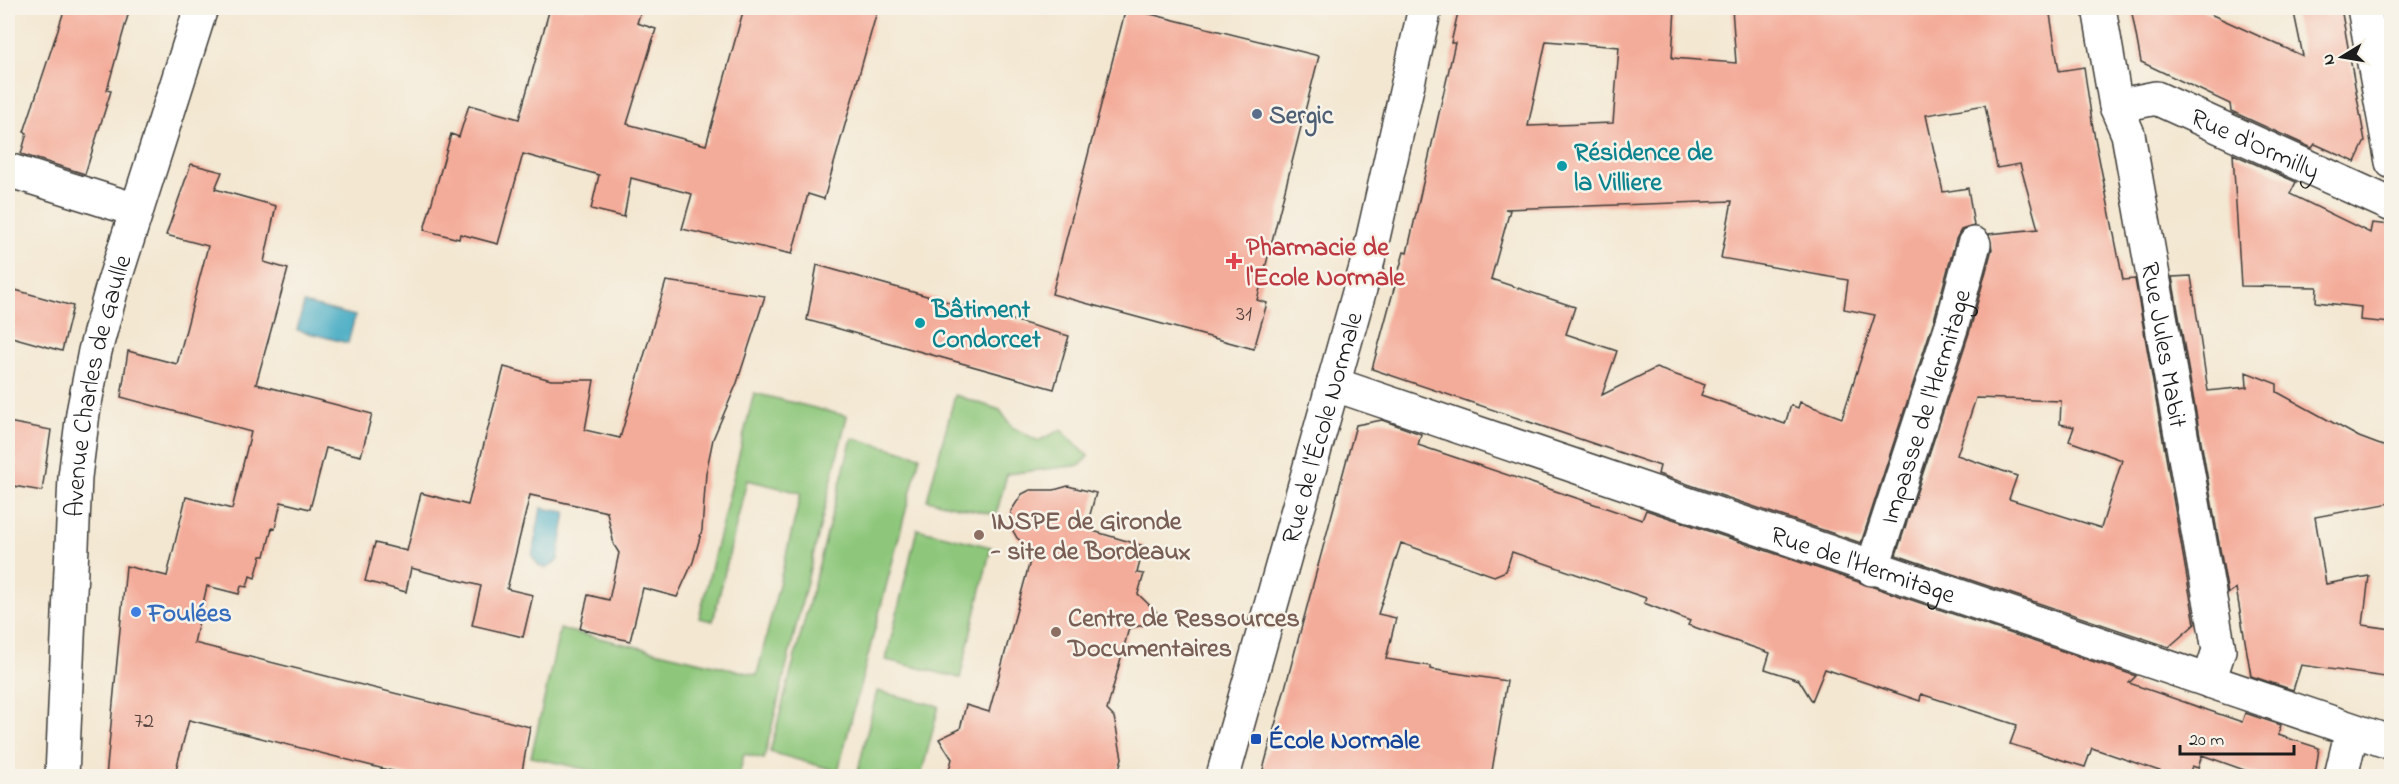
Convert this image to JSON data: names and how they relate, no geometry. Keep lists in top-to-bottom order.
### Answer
{
  "streets": {
    "street": [
      "Rue d'Ormilly",
      "Rue Jules Mabit",
      "Avenue Charles de Gaulle",
      "Impasse de l'Hermitage",
      "Rue de l'École Normale",
      "Rue de l'Hermitage"
    ]
  },
  "crossings": [
    ["Rue d'Ormilly", "Rue Jules Mabit"],
    ["Rue Jules Mabit", "Rue de l'Hermitage"],
    ["Impasse de l'Hermitage", "Rue de l'Hermitage"],
    ["Rue de l'École Normale", "Rue de l'Hermitage"]
  ],
  "places": {
    "other": [
      "Sergic",
      "Résidence de la Villiere",
      "Bâtiment Condorcet",
      "INSPE de Gironde - site de Bordeaux",
      "Foulées",
      "Centre de Ressources Documentaires"
    ],
    "health": ["Pharmacie de l'Ecole Normale"],
    "transit": ["École Normale"]
  },
  "house_numbers": ["31", "72"],
  "scale_bar": "20 m",
  "north": "left"
}
